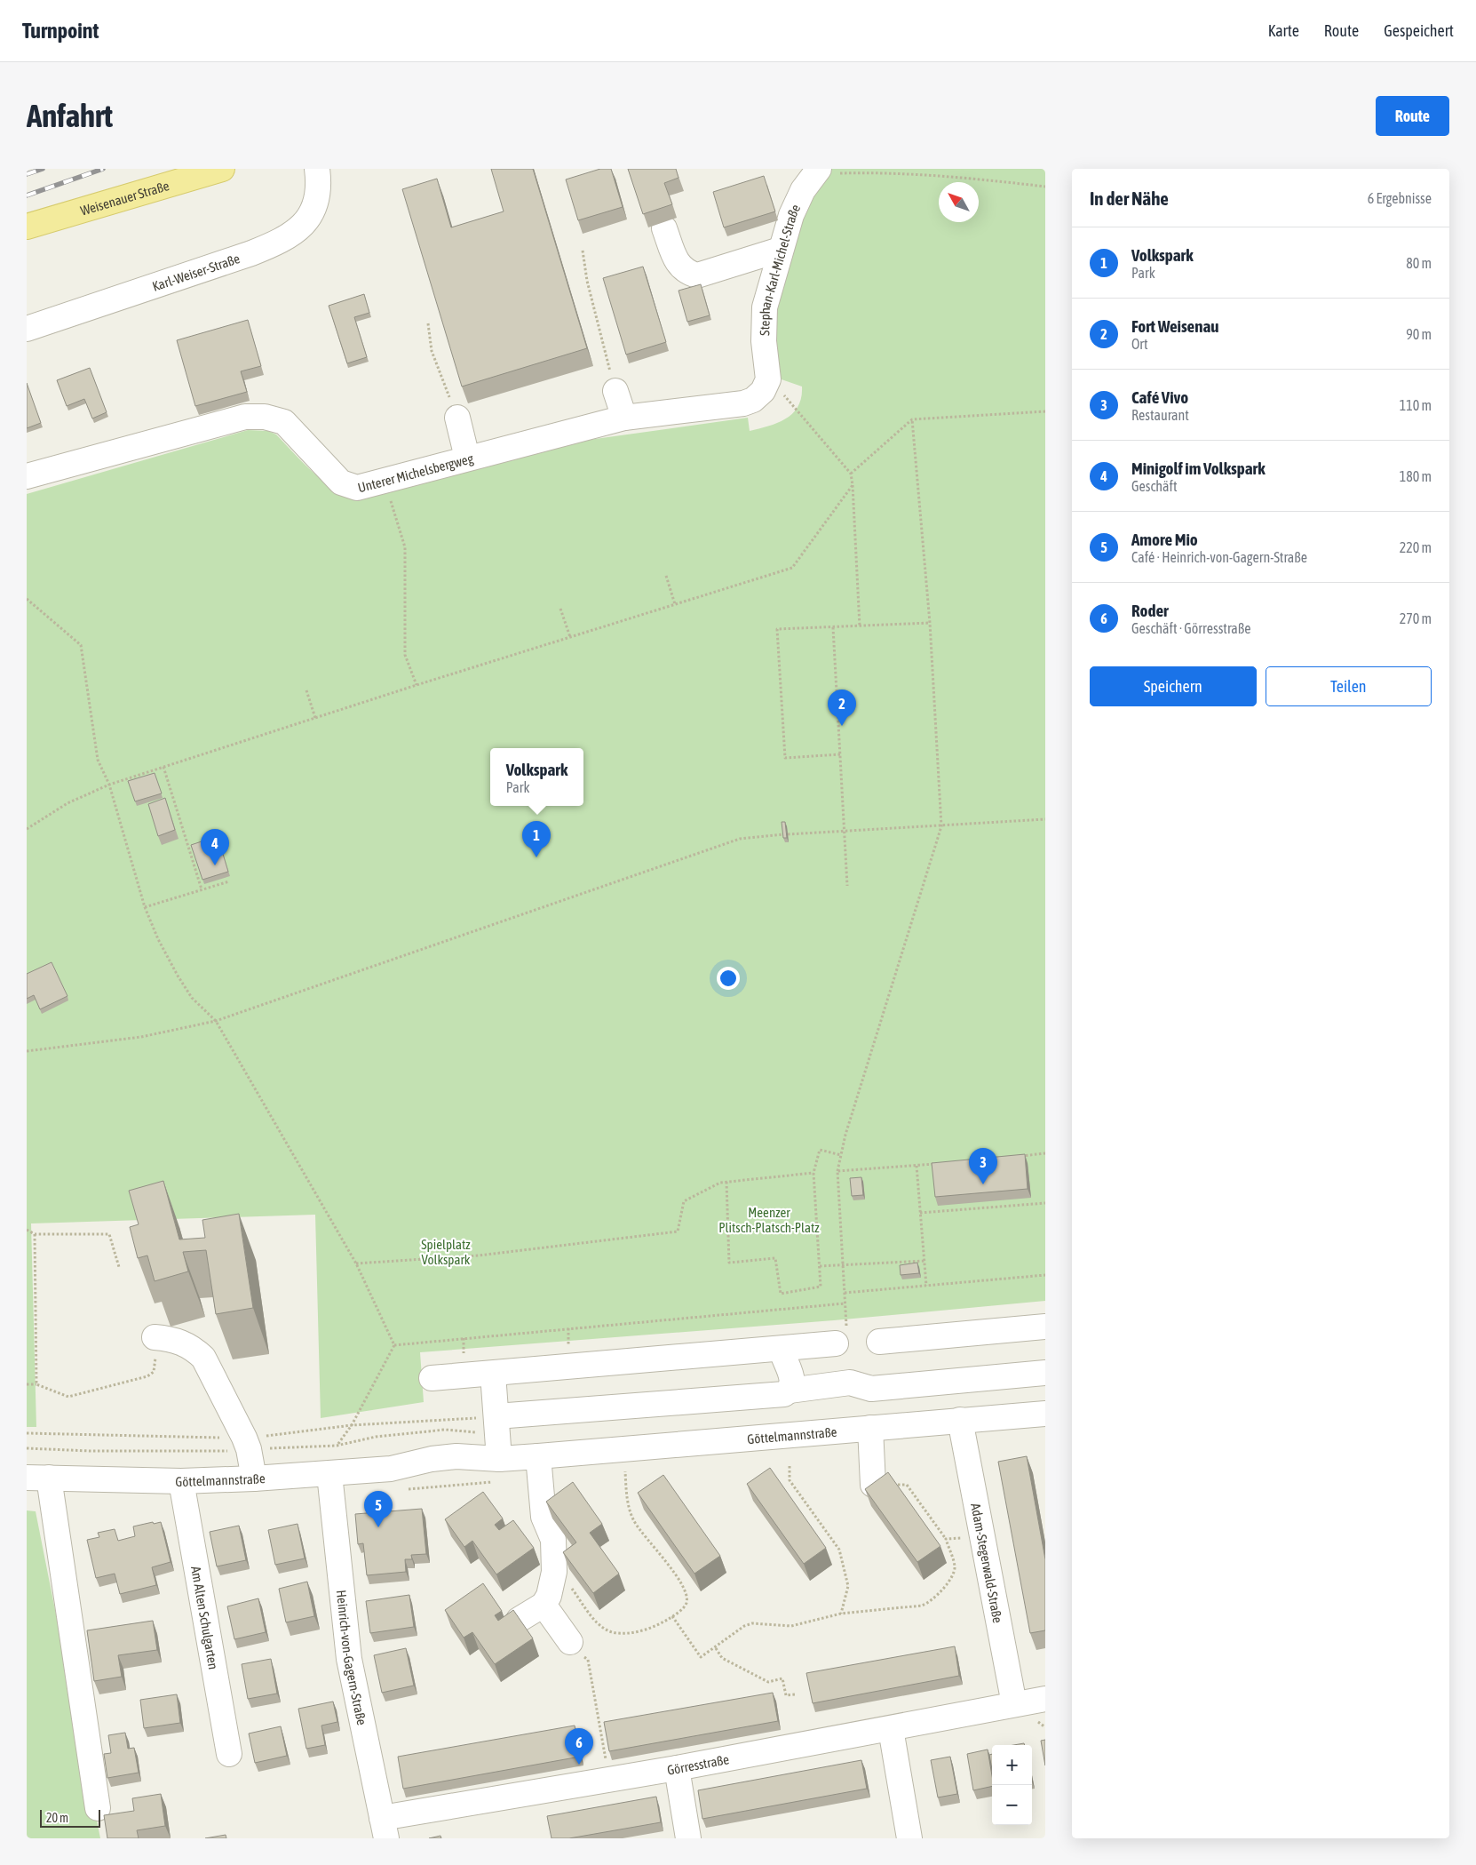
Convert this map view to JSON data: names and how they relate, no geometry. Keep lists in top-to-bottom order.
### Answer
{
  "streets": {
    "main road": ["Weisenauer Straße"],
    "street": [
      "Stephan-Karl-Michel-Straße",
      "Karl-Weiser-Straße",
      "Unterer Michelsbergweg",
      "Göttelmannstraße",
      "Adam-Stegerwald-Straße",
      "Am Alten Schulgarten",
      "Heinrich-von-Gagern-Straße",
      "Görresstraße"
    ]
  },
  "crossings": [
    ["Stephan-Karl-Michel-Straße", "Unterer Michelsbergweg"],
    ["Göttelmannstraße", "Adam-Stegerwald-Straße"],
    ["Göttelmannstraße", "Am Alten Schulgarten"],
    ["Göttelmannstraße", "Heinrich-von-Gagern-Straße"],
    ["Adam-Stegerwald-Straße", "Görresstraße"],
    ["Heinrich-von-Gagern-Straße", "Görresstraße"]
  ],
  "parks": ["Meenzer Plitsch-Platsch-Platz", "Spielplatz Volkspark"],
  "scale_bar": "20 m",
  "north": "top left",
  "page": {
    "header": "Turnpoint",
    "nav": ["Karte", "Route", "Gespeichert"],
    "buttons": [
      "Route",
      ["Speichern", "Teilen"]
    ],
    "title": "Anfahrt",
    "heading": ["In der Nähe", "6 Ergebnisse"],
    "list": [
      {
        "mark": "1",
        "name": "Volkspark",
        "note": "Park",
        "value": "80 m"
      },
      {
        "mark": "2",
        "name": "Fort Weisenau",
        "note": "Ort",
        "value": "90 m"
      },
      {
        "mark": "3",
        "name": "Café Vivo",
        "note": "Restaurant",
        "value": "110 m"
      },
      {
        "mark": "4",
        "name": "Minigolf im Volkspark",
        "note": "Geschäft",
        "value": "180 m"
      },
      {
        "mark": "5",
        "name": "Amore Mio",
        "note": "Café · Heinrich-von-Gagern-Straße",
        "value": "220 m"
      },
      {
        "mark": "6",
        "name": "Roder",
        "note": "Geschäft · Görresstraße",
        "value": "270 m"
      }
    ],
    "pins": [
      "2",
      "1",
      "4",
      "3",
      "5",
      "6"
    ],
    "popup": ["Volkspark", "Park"],
    "map_buttons": ["+", "−"],
    "scale": "20 m"
  }
}
